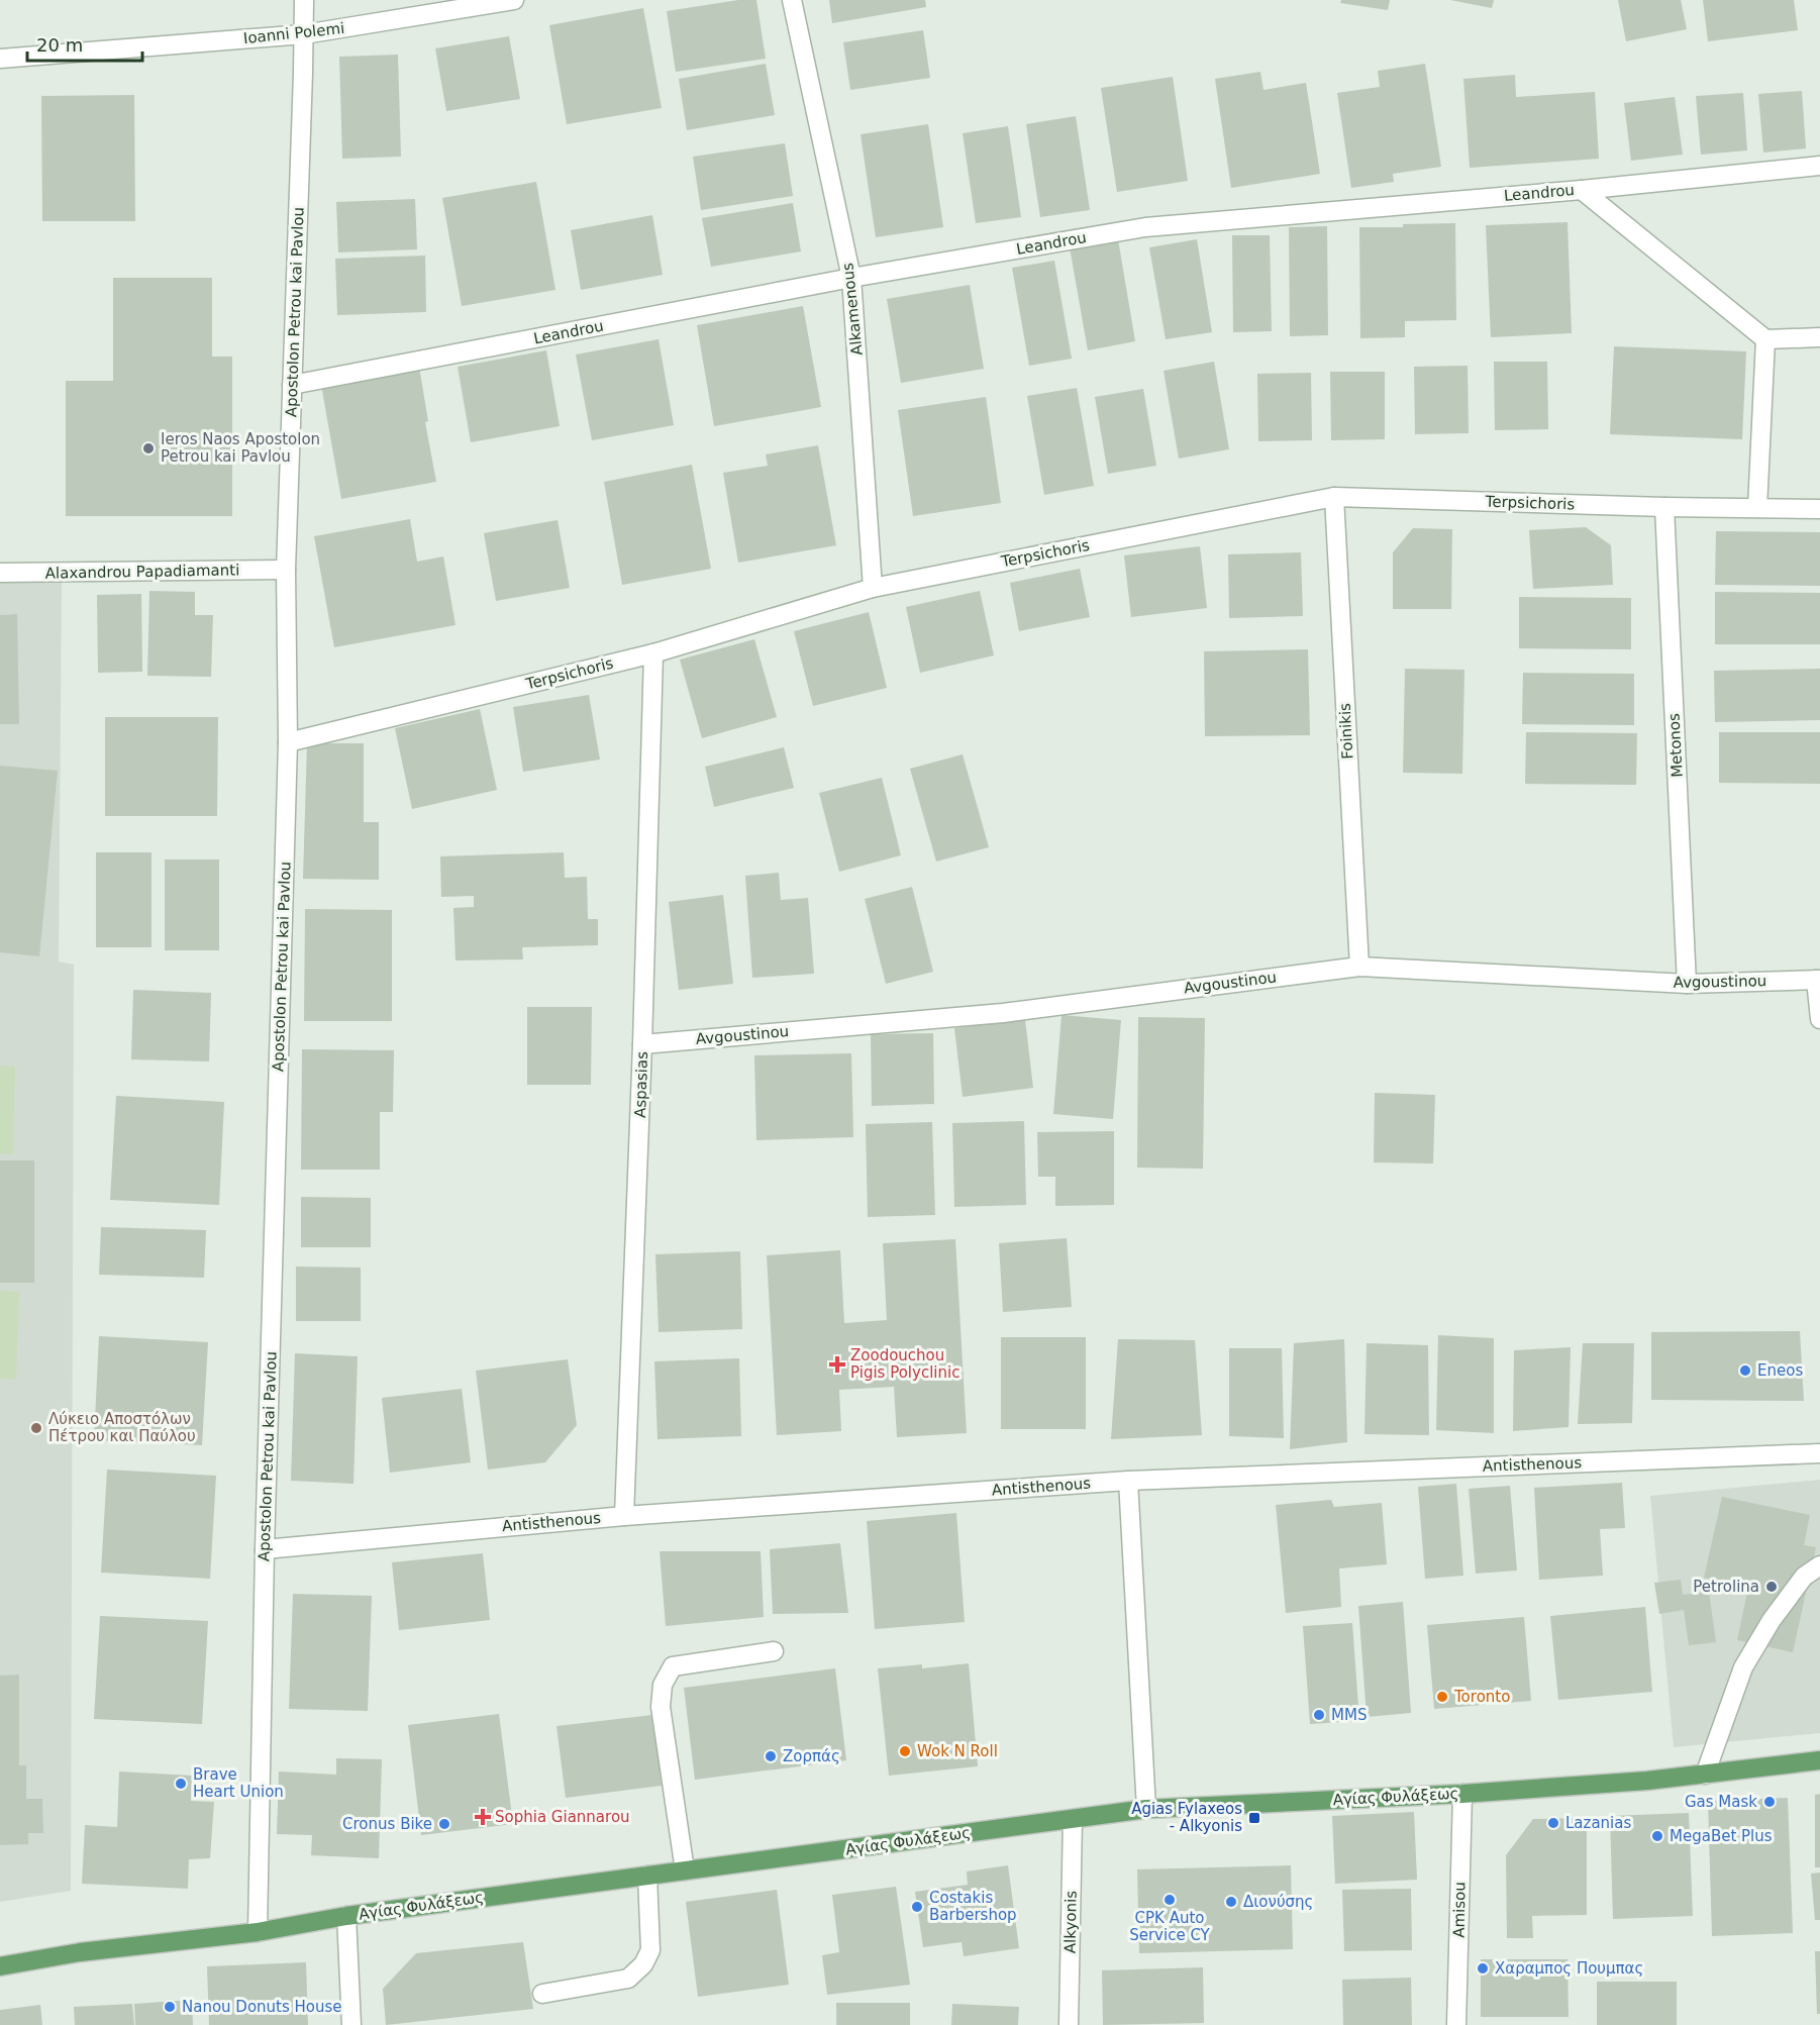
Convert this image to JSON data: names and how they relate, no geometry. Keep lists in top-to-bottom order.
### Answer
{
  "streets": {
    "main road": ["Αγίας Φυλάξεως"],
    "street": [
      "Ioanni Polemi",
      "Leandrou",
      "Alkamenous",
      "Apostolon Petrou kai Pavlou",
      "Terpsichoris",
      "Alaxandrou Papadiamanti",
      "Foinikis",
      "Metonos",
      "Avgoustinou",
      "Aspasias",
      "Antisthenous",
      "Amisou",
      "Alkyonis"
    ]
  },
  "crossings": [
    ["Ioanni Polemi", "Apostolon Petrou kai Pavlou"],
    ["Leandrou", "Alkamenous"],
    ["Leandrou", "Apostolon Petrou kai Pavlou"],
    ["Alkamenous", "Terpsichoris"],
    ["Apostolon Petrou kai Pavlou", "Terpsichoris"],
    ["Apostolon Petrou kai Pavlou", "Alaxandrou Papadiamanti"],
    ["Apostolon Petrou kai Pavlou", "Antisthenous"],
    ["Apostolon Petrou kai Pavlou", "Αγίας Φυλάξεως"],
    ["Terpsichoris", "Foinikis"],
    ["Terpsichoris", "Metonos"],
    ["Terpsichoris", "Aspasias"],
    ["Foinikis", "Avgoustinou"],
    ["Metonos", "Avgoustinou"],
    ["Avgoustinou", "Aspasias"],
    ["Aspasias", "Antisthenous"],
    ["Αγίας Φυλάξεως", "Amisou"],
    ["Αγίας Φυλάξεως", "Alkyonis"]
  ],
  "places": {
    "other": [
      "Ieros Naos Apostolon Petrou kai Pavlou",
      "Eneos",
      "Λύκειο Αποστόλων Πέτρου και Παύλου",
      "Petrolina",
      "Toronto",
      "MMS",
      "Wok N Roll",
      "Ζορπάς",
      "Brave Heart Union",
      "Gas Mask",
      "Lazanias",
      "Cronus Bike",
      "MegaBet Plus",
      "CPK Auto Service CY",
      "Διονύσης",
      "Costakis Barbershop",
      "Χαραμπος Πουμπας",
      "Nanou Donuts House"
    ],
    "health": ["Zoodouchou Pigis Polyclinic", "Sophia Giannarou"],
    "transit": ["Agias Fylaxeos - Alkyonis"]
  },
  "scale_bar": "20 m"
}
